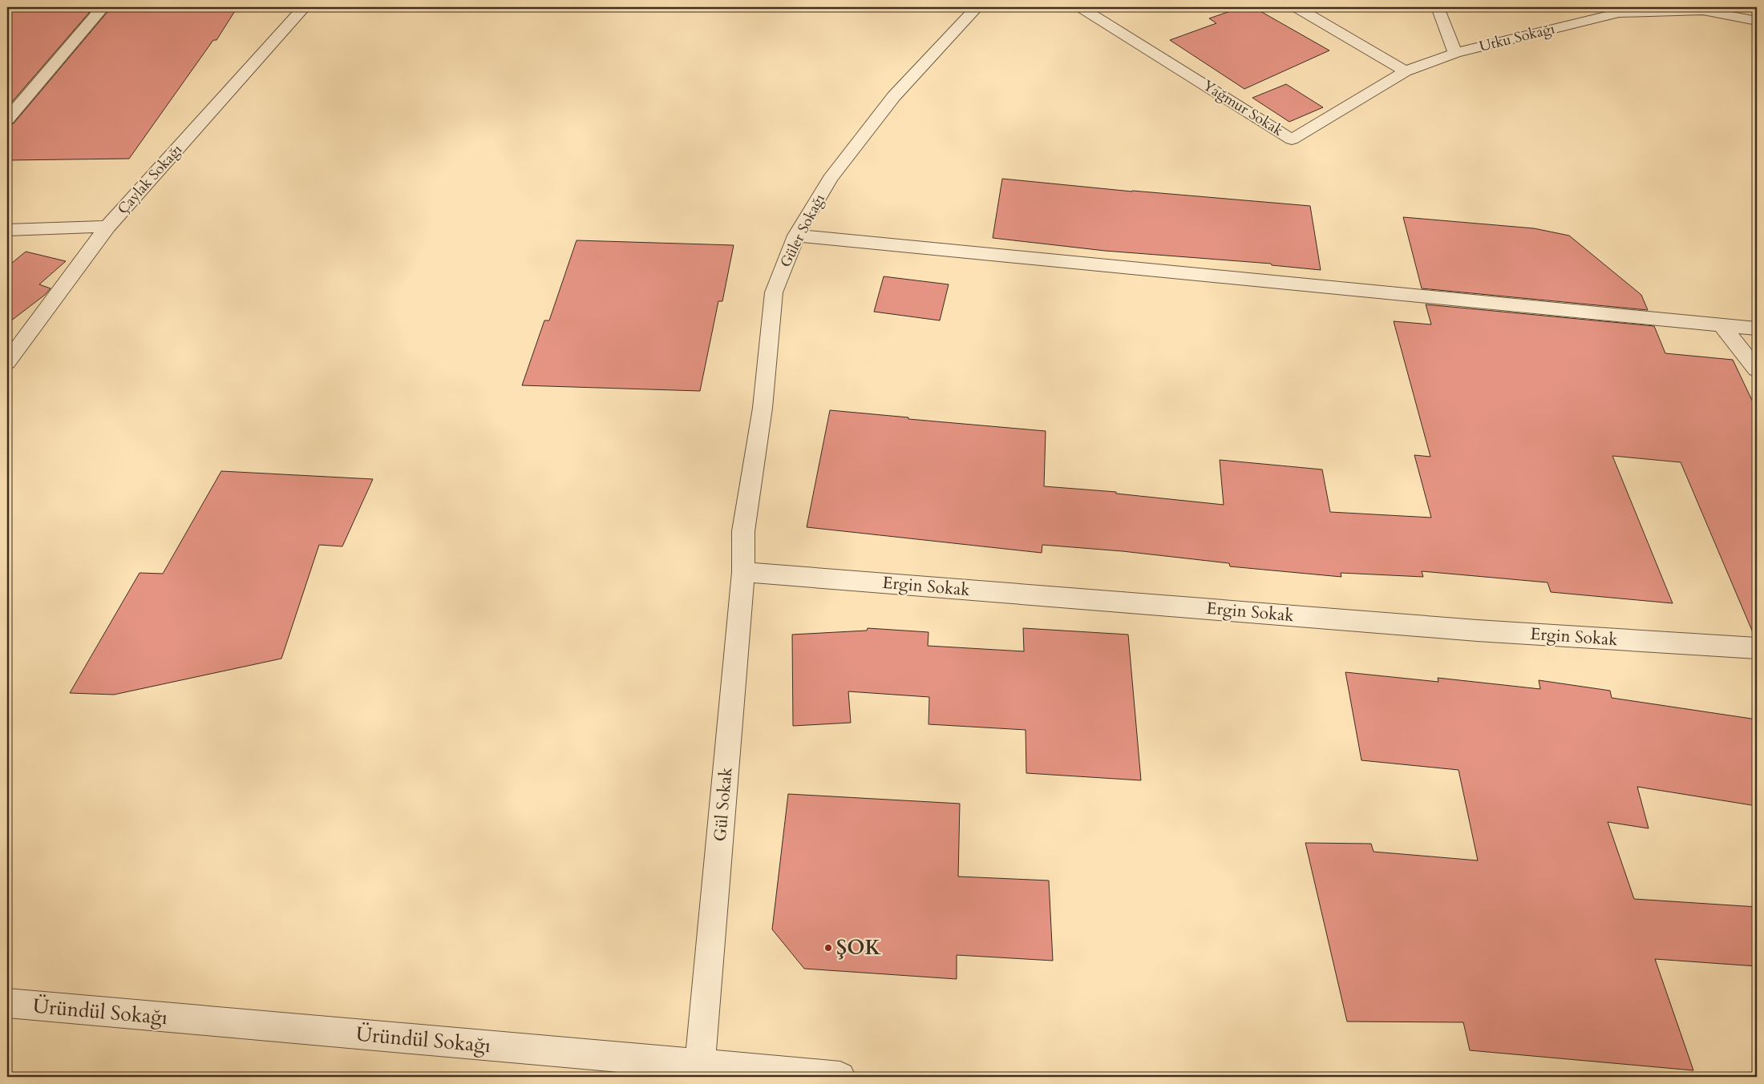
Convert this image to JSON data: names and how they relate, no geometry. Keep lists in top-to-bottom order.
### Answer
{
  "streets": {
    "street": [
      "Utku Sokağı",
      "Yağmur Sokak",
      "Çaylak Sokağı",
      "Güler Sokağı",
      "Ergin Sokak",
      "Gül Sokak",
      "Üründül Sokağı"
    ]
  },
  "crossings": [
    ["Utku Sokağı", "Yağmur Sokak"],
    ["Güler Sokağı", "Gül Sokak"],
    ["Ergin Sokak", "Gül Sokak"],
    ["Gül Sokak", "Üründül Sokağı"]
  ],
  "places": ["ŞOK"]
}
